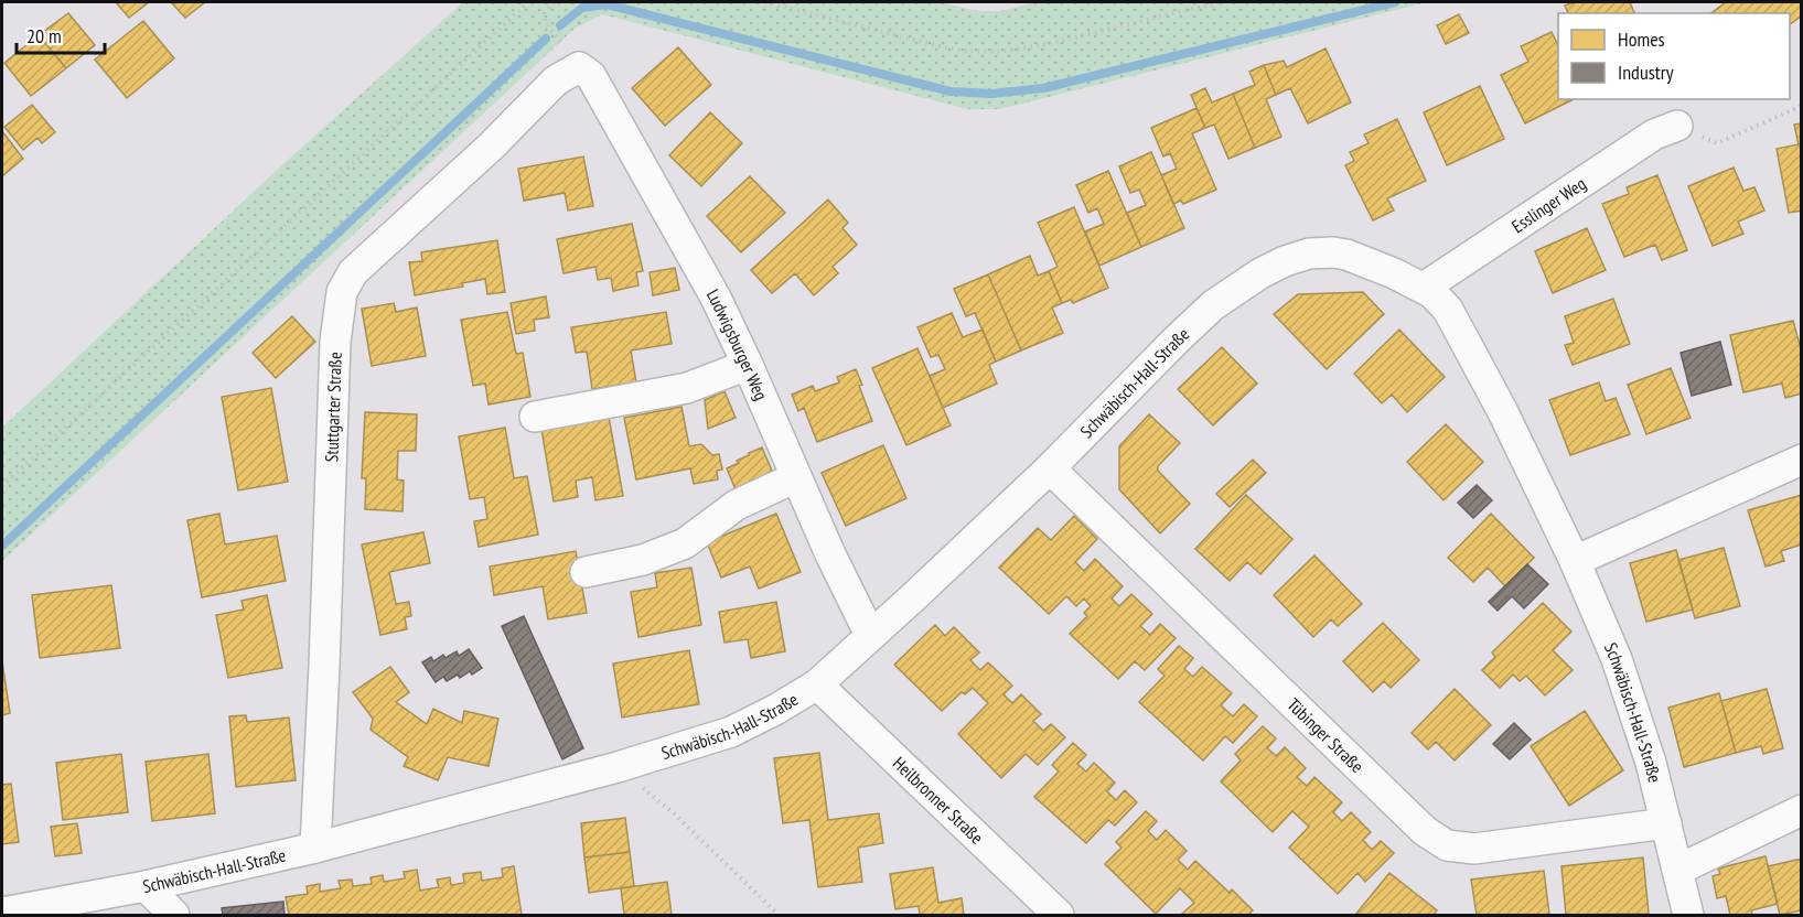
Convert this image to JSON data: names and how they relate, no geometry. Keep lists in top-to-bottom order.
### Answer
{
  "streets": {
    "street": [
      "Esslinger Weg",
      "Ludwigsburger Weg",
      "Schwäbisch-Hall-Straße",
      "Stuttgarter Straße",
      "Tübinger Straße",
      "Heilbronner Straße"
    ]
  },
  "crossings": [
    ["Esslinger Weg", "Schwäbisch-Hall-Straße"],
    ["Ludwigsburger Weg", "Schwäbisch-Hall-Straße"],
    ["Ludwigsburger Weg", "Stuttgarter Straße"],
    ["Schwäbisch-Hall-Straße", "Stuttgarter Straße"],
    ["Schwäbisch-Hall-Straße", "Tübinger Straße"],
    ["Schwäbisch-Hall-Straße", "Heilbronner Straße"]
  ],
  "legend": ["Homes", "Industry"],
  "scale_bar": "20 m"
}
